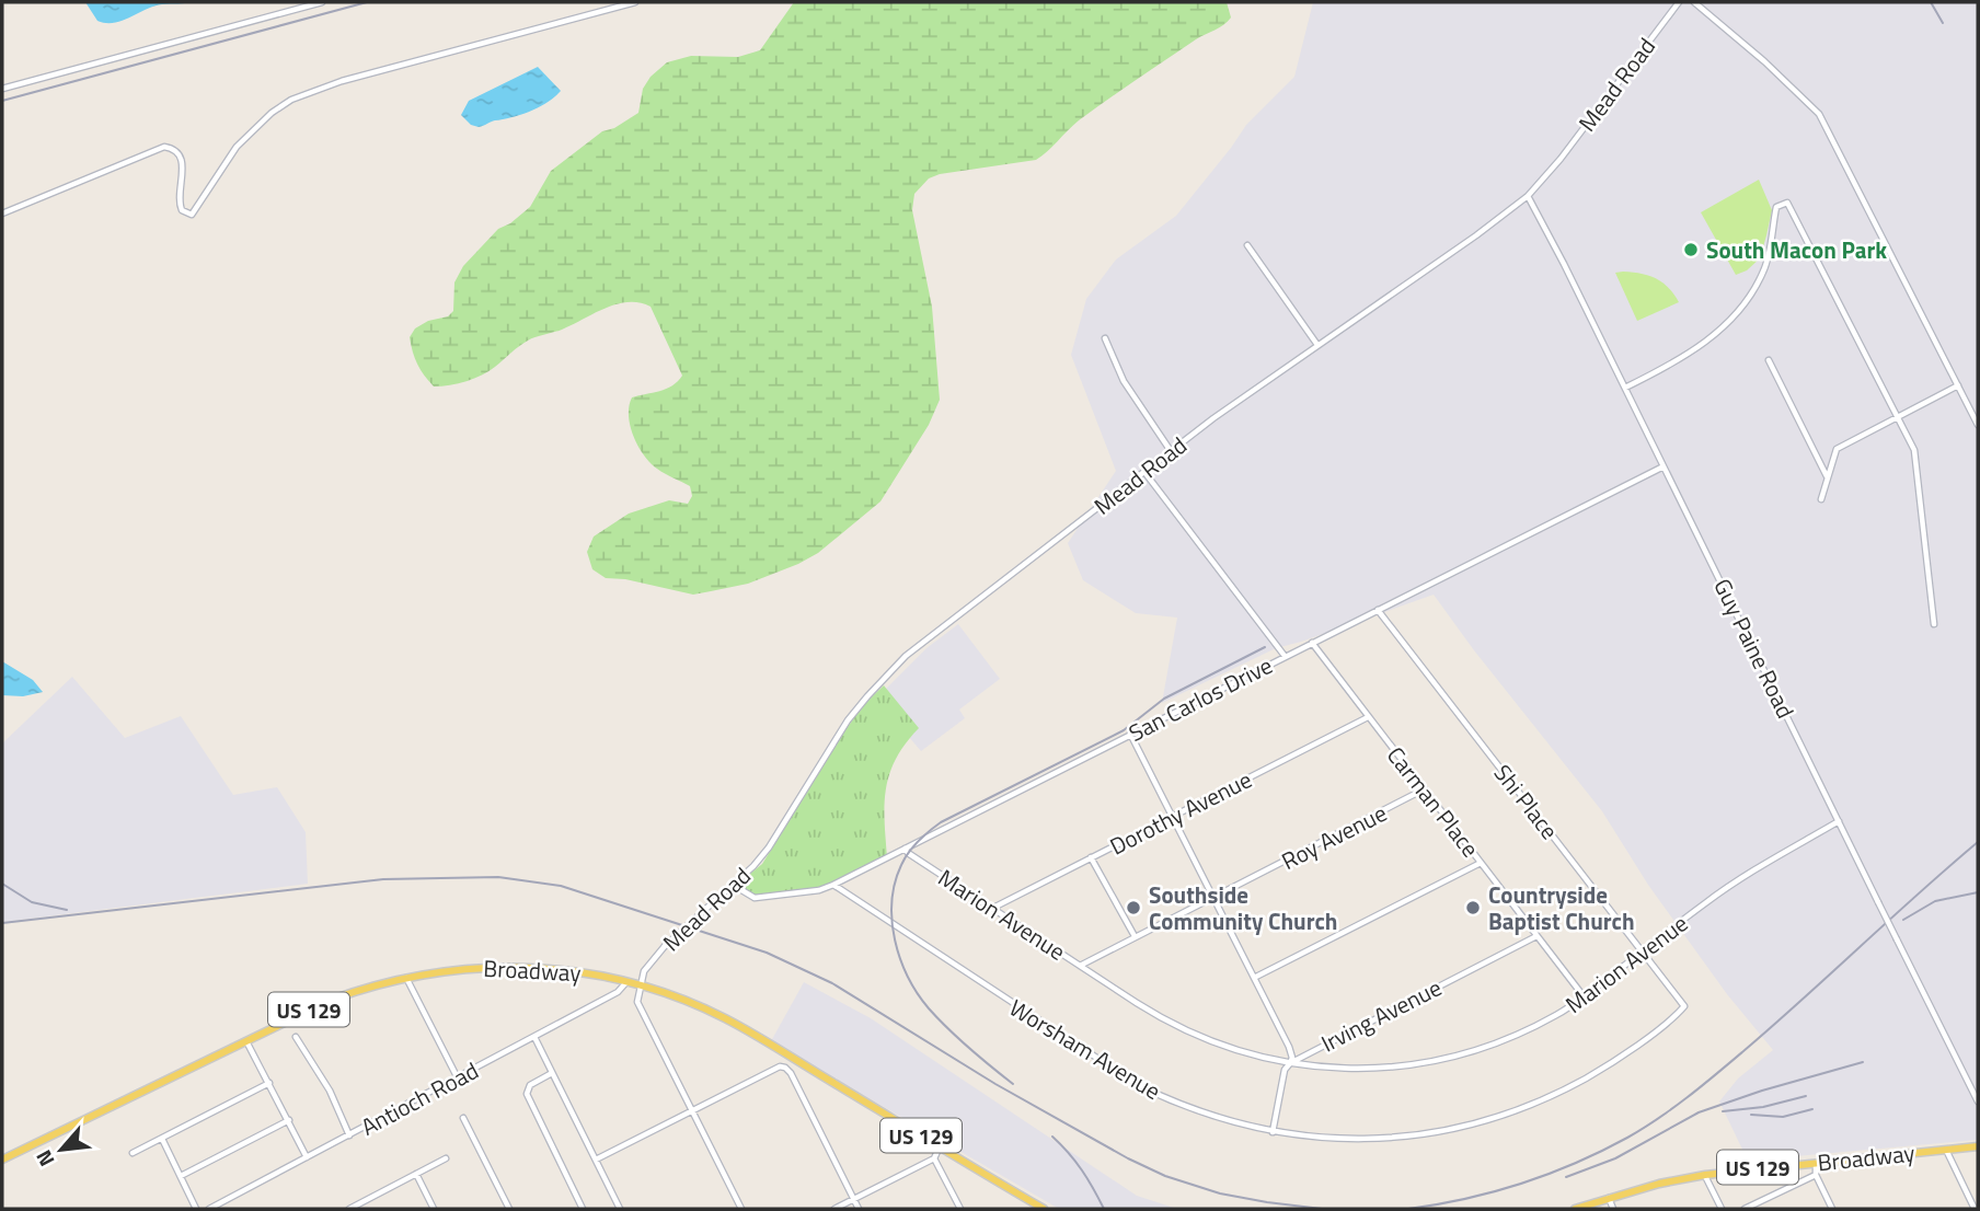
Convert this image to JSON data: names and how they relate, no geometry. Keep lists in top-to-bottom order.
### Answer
{
  "streets": {
    "main road": ["Broadway", "US 129"],
    "street": [
      "Mead Road",
      "Guy Paine Road",
      "San Carlos Drive",
      "Carman Place",
      "Shi Place",
      "Dorothy Avenue",
      "Roy Avenue",
      "Marion Avenue",
      "Irving Avenue",
      "Worsham Avenue",
      "Antioch Road"
    ]
  },
  "crossings": [
    ["Mead Road", "Guy Paine Road"],
    ["Mead Road", "San Carlos Drive"],
    ["Mead Road", "Broadway"],
    ["Guy Paine Road", "San Carlos Drive"],
    ["Guy Paine Road", "Marion Avenue"],
    ["San Carlos Drive", "Carman Place"],
    ["San Carlos Drive", "Shi Place"],
    ["San Carlos Drive", "Marion Avenue"],
    ["San Carlos Drive", "Worsham Avenue"],
    ["Carman Place", "Dorothy Avenue"],
    ["Carman Place", "Roy Avenue"],
    ["Carman Place", "Marion Avenue"],
    ["Carman Place", "Irving Avenue"],
    ["Shi Place", "Marion Avenue"],
    ["Shi Place", "Worsham Avenue"],
    ["Dorothy Avenue", "Marion Avenue"],
    ["Roy Avenue", "Marion Avenue"],
    ["Marion Avenue", "Irving Avenue"],
    ["Broadway", "Antioch Road"]
  ],
  "places": ["South Macon Park", "Southside Community Church", "Countryside Baptist Church"],
  "north": "bottom left"
}
